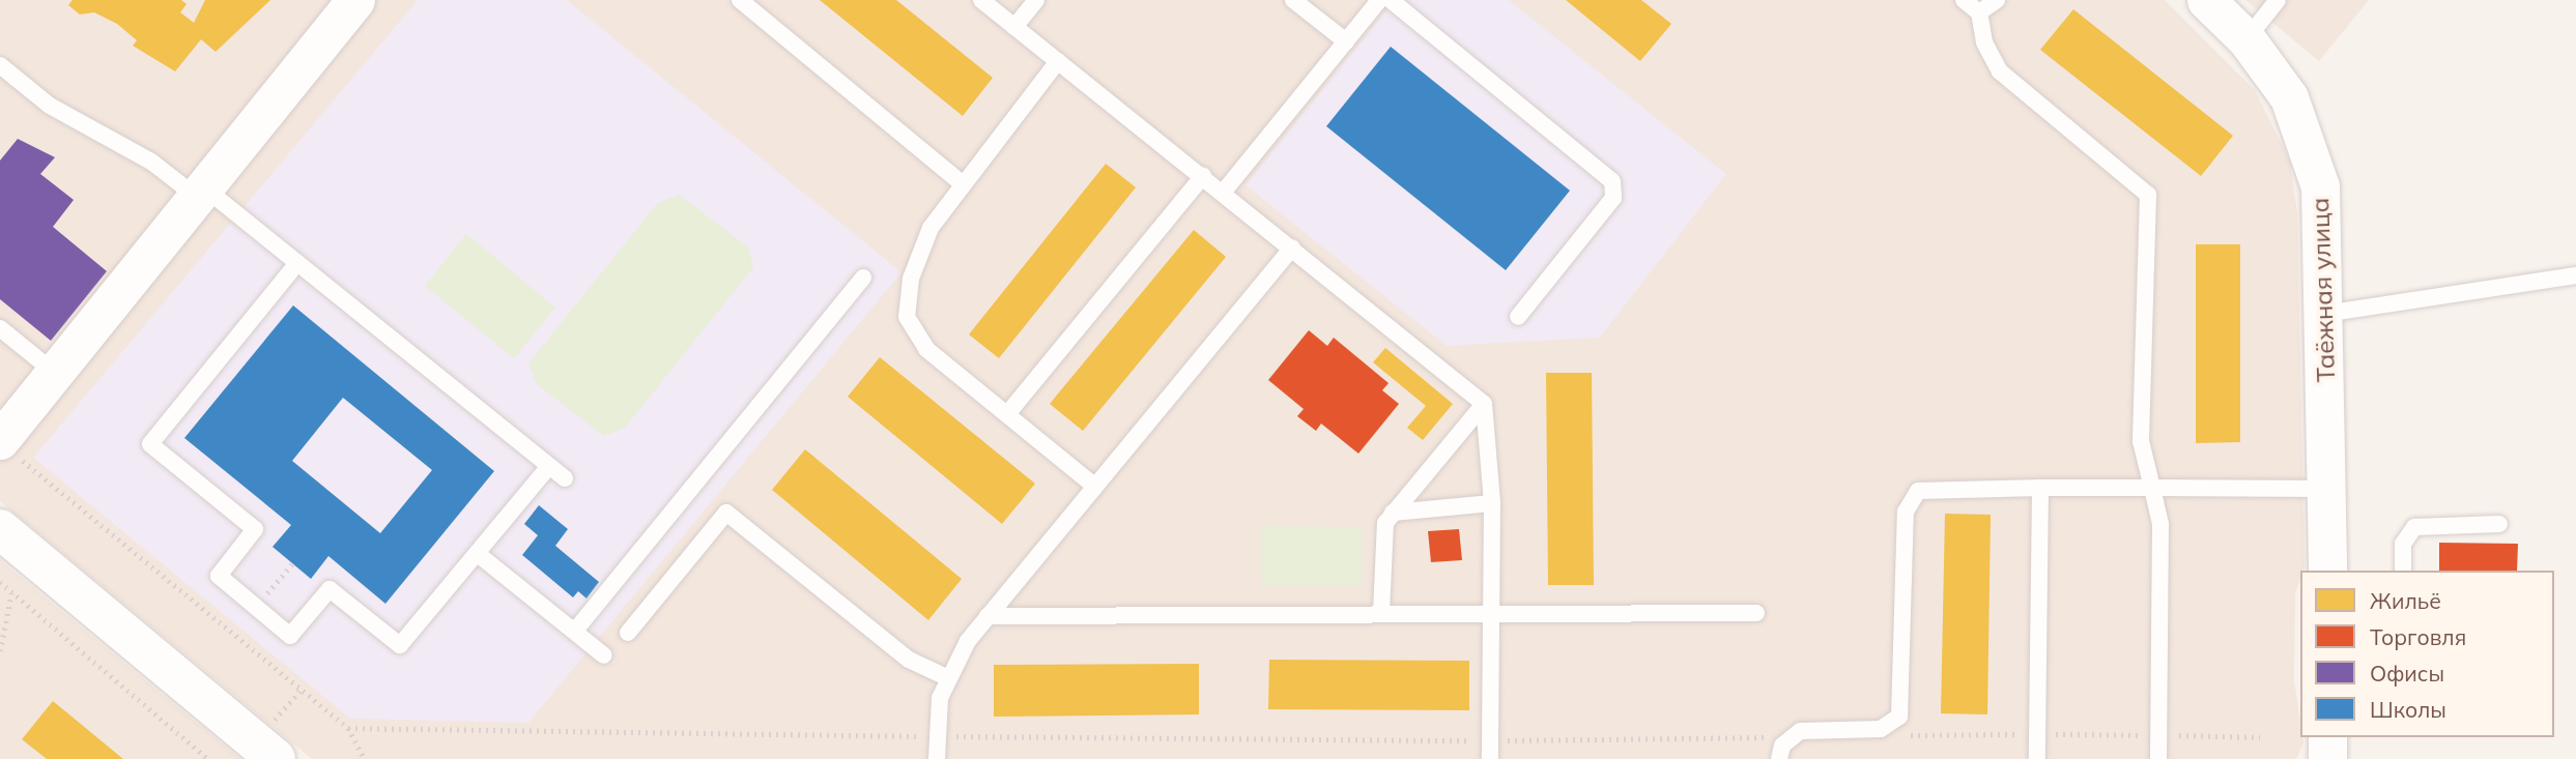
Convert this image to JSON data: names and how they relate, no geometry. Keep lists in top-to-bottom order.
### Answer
{
  "streets": {
    "street": ["Таёжная улица"]
  },
  "legend": [
    "Жильё",
    "Торговля",
    "Офисы",
    "Школы"
  ]
}
